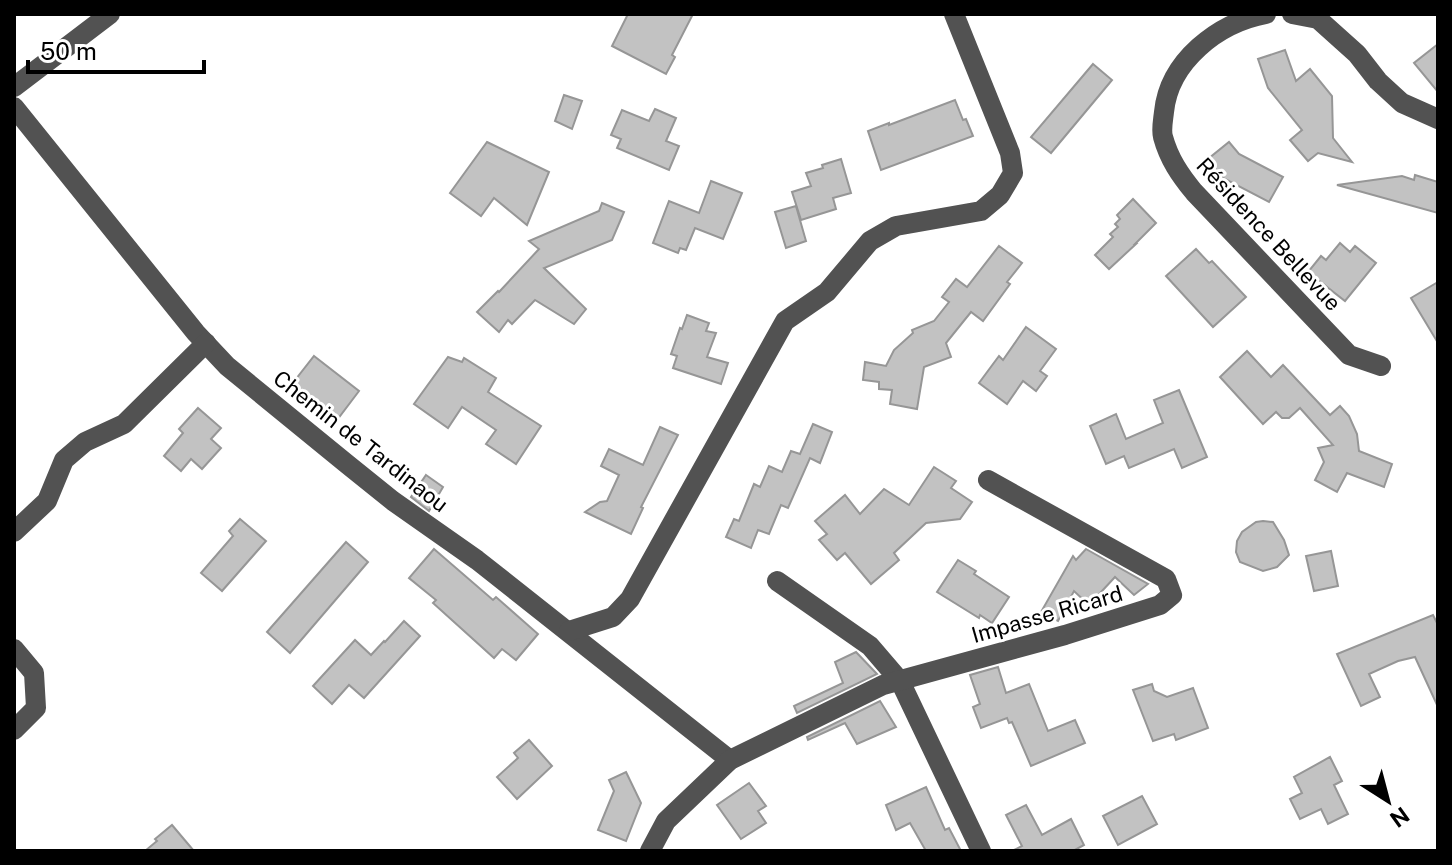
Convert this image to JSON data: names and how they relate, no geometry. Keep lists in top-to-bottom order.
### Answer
{
  "streets": {
    "street": ["Résidence Bellevue", "Chemin de Tardinaou", "Impasse Ricard"]
  },
  "crossings": [
    ["Chemin de Tardinaou", "Impasse Ricard"]
  ],
  "scale_bar": "50 m",
  "north": "bottom right"
}
